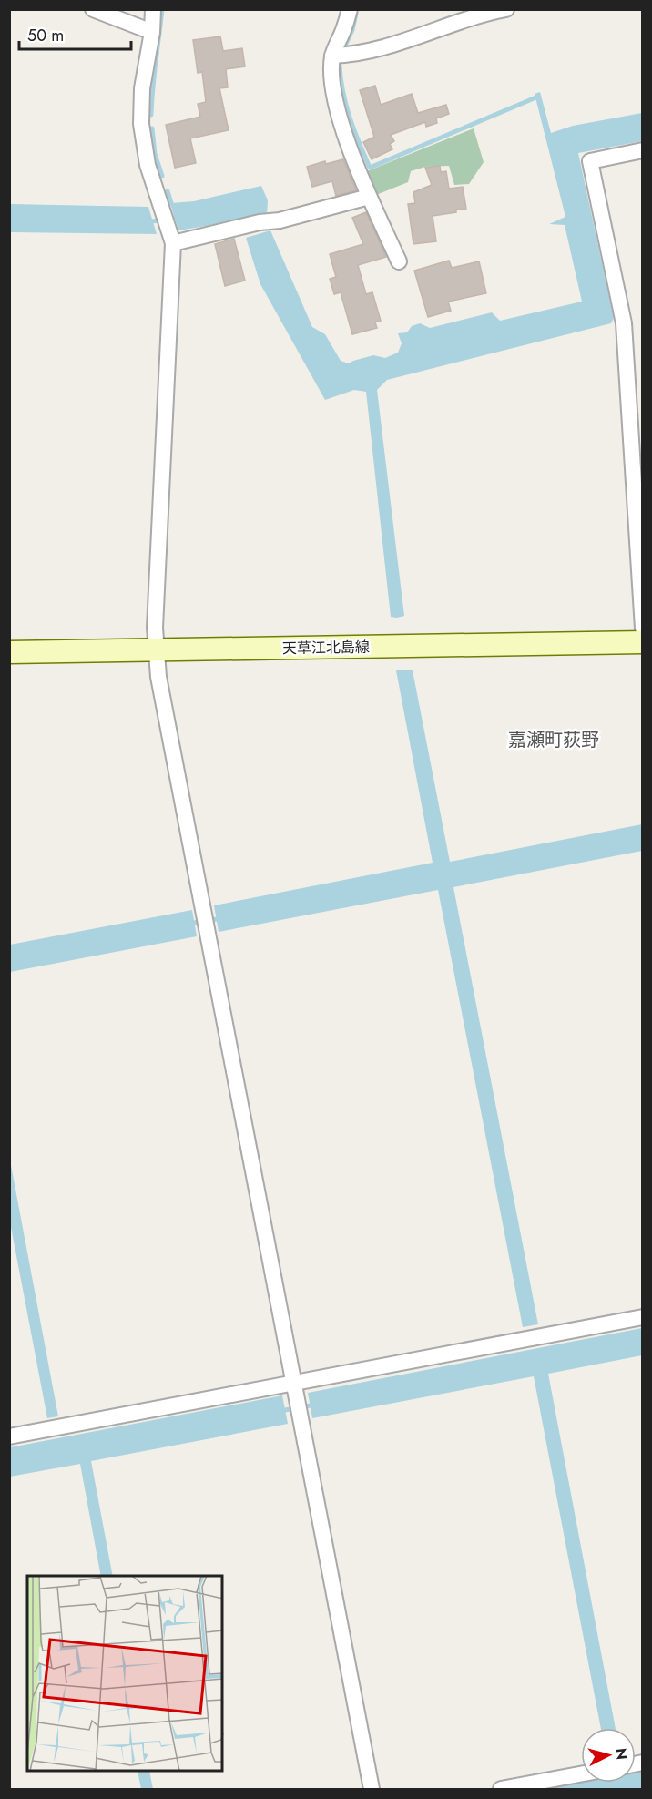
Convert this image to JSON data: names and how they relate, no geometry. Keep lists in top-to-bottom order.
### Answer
{
  "streets": {
    "street": ["天草江北島線"]
  },
  "districts": ["嘉瀬町荻野"],
  "scale_bar": "50 m",
  "north": "right"
}
